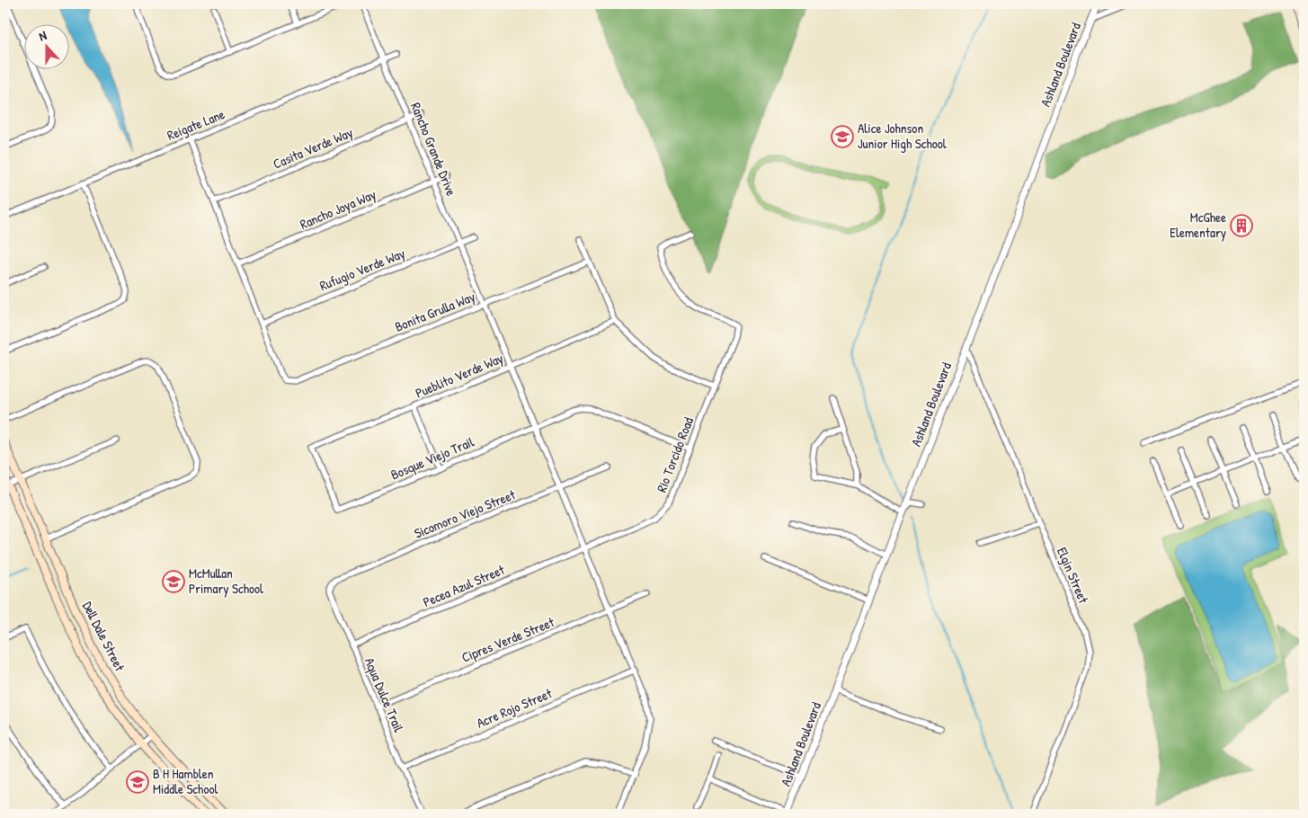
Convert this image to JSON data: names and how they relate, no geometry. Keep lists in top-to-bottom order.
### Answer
{
  "streets": {
    "main road": ["Dell Dale Street"],
    "street": [
      "Ashland Boulevard",
      "Reigate Lane",
      "Casita Verde Way",
      "Rancho Grande Drive",
      "Rancho Joya Way",
      "Rufugio Verde Way",
      "Bonita Grulla Way",
      "Pueblito Verde Way",
      "Rio Torcido Road",
      "Bosque Viejo Trail",
      "Sicomoro Viejo Street",
      "Elgin Street",
      "Pecea Azul Street",
      "Cipres Verde Street",
      "Aqua Dulce Trail",
      "Acre Rojo Street"
    ]
  },
  "crossings": [
    ["Ashland Boulevard", "Elgin Street"],
    ["Reigate Lane", "Rancho Grande Drive"],
    ["Casita Verde Way", "Rancho Grande Drive"],
    ["Rancho Grande Drive", "Rancho Joya Way"],
    ["Rancho Grande Drive", "Rufugio Verde Way"],
    ["Rancho Grande Drive", "Bonita Grulla Way"],
    ["Rancho Grande Drive", "Pueblito Verde Way"],
    ["Rancho Grande Drive", "Rio Torcido Road"],
    ["Rancho Grande Drive", "Bosque Viejo Trail"],
    ["Rancho Grande Drive", "Sicomoro Viejo Street"],
    ["Rancho Grande Drive", "Pecea Azul Street"],
    ["Rancho Grande Drive", "Cipres Verde Street"],
    ["Rancho Grande Drive", "Acre Rojo Street"],
    ["Rufugio Verde Way", "Bonita Grulla Way"],
    ["Pueblito Verde Way", "Bosque Viejo Trail"],
    ["Rio Torcido Road", "Bosque Viejo Trail"],
    ["Rio Torcido Road", "Pecea Azul Street"],
    ["Sicomoro Viejo Street", "Aqua Dulce Trail"],
    ["Pecea Azul Street", "Aqua Dulce Trail"],
    ["Cipres Verde Street", "Aqua Dulce Trail"],
    ["Aqua Dulce Trail", "Acre Rojo Street"]
  ],
  "places": {
    "school or university": ["Alice Johnson Junior High School", "McMullan Primary School", "B H Hamblen Middle School"],
    "building": ["McGhee Elementary"]
  },
  "north": "top"
}
